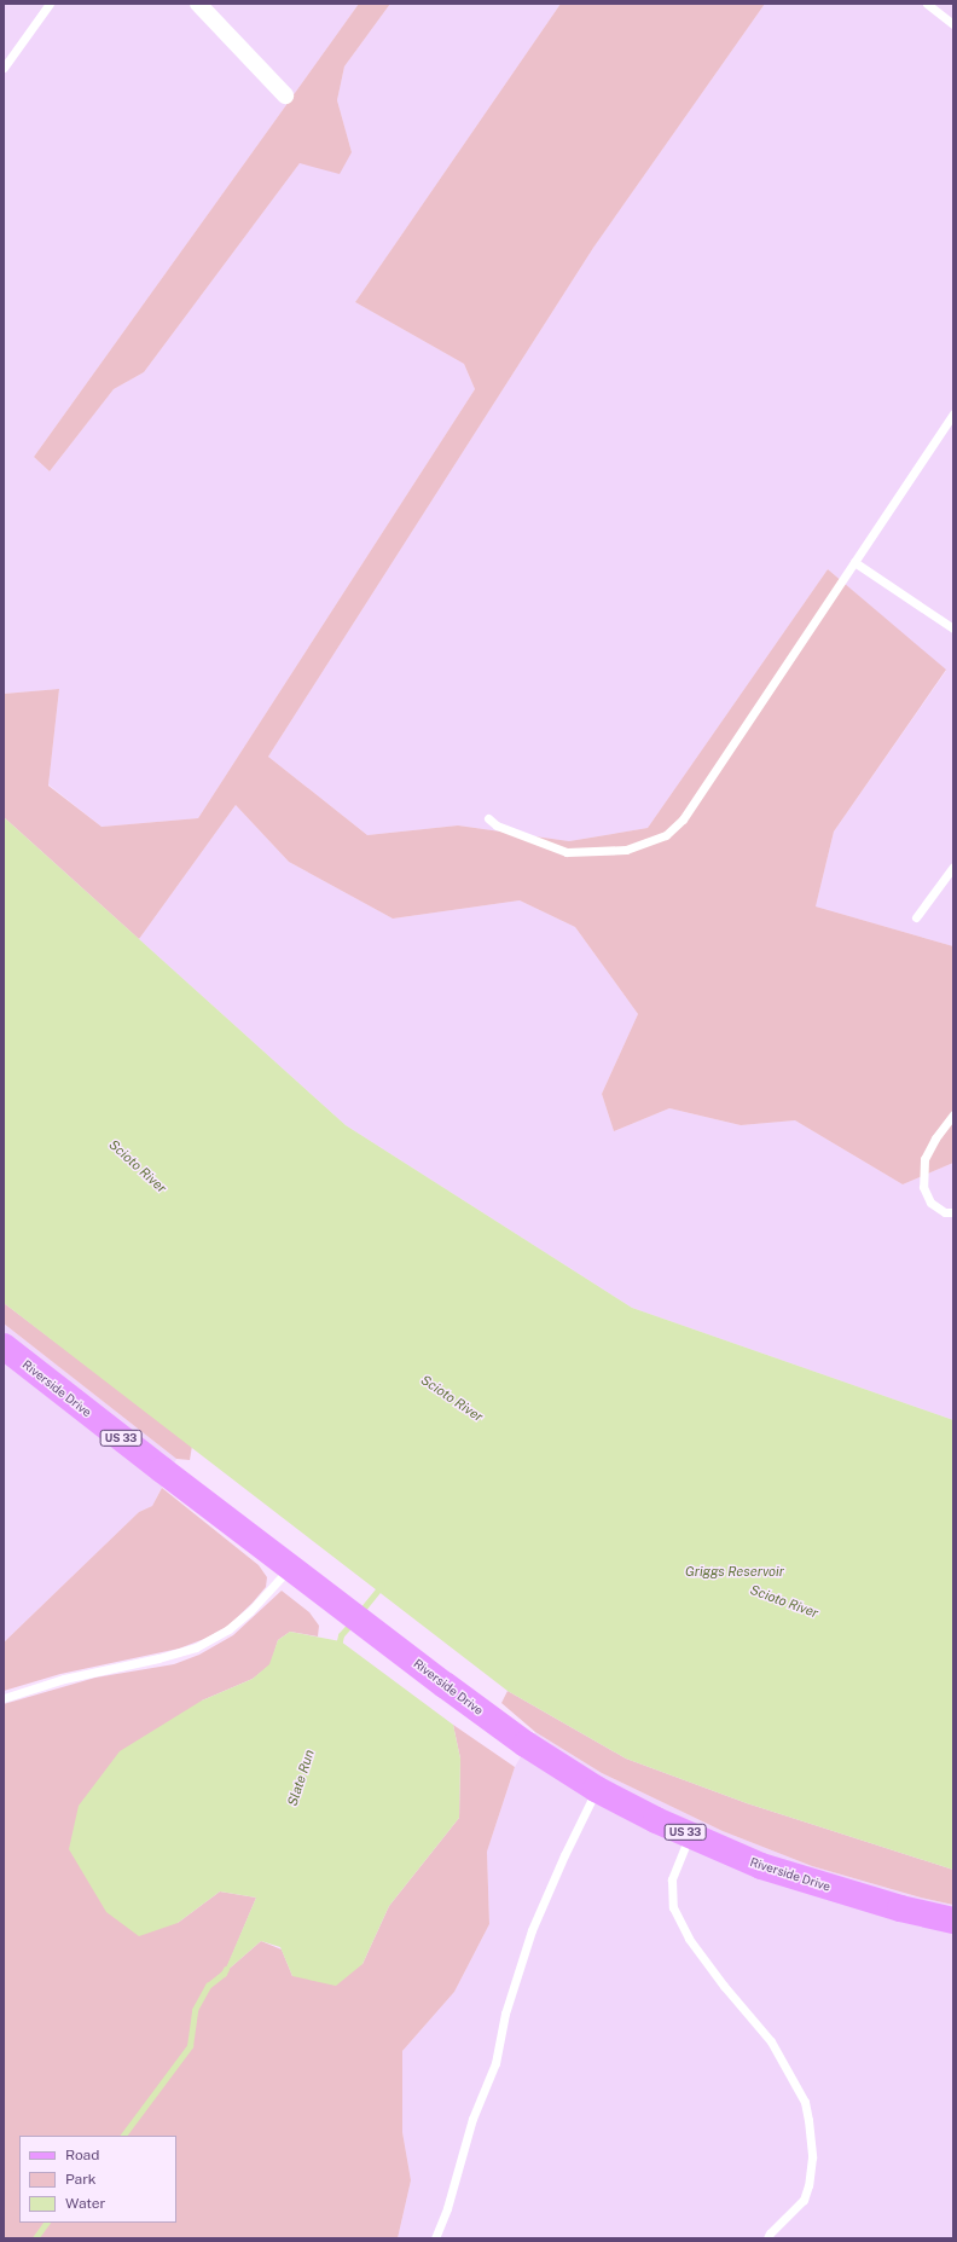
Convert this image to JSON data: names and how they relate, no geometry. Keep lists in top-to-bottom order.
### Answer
{
  "streets": {
    "main road": ["Riverside Drive", "US 33"]
  },
  "water": ["Scioto River", "Griggs Reservoir", "Slate Run"],
  "legend": ["Road", "Park", "Water"]
}
